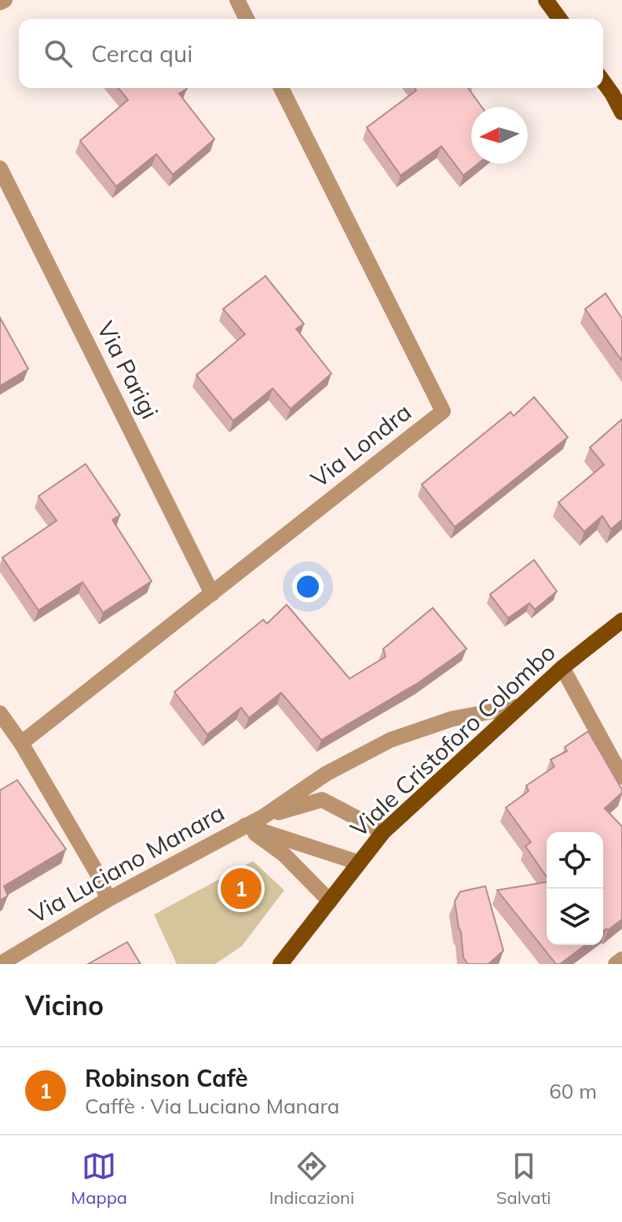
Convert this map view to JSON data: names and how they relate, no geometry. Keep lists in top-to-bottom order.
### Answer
{
  "streets": {
    "main road": ["Viale Cristoforo Colombo"],
    "street": ["Via Parigi", "Via Londra", "Via Luciano Manara"]
  },
  "crossings": [
    ["Via Parigi", "Via Londra"],
    ["Viale Cristoforo Colombo", "Via Luciano Manara"]
  ],
  "north": "left",
  "page": {
    "search": "Cerca qui",
    "pins": "1",
    "heading": "Vicino",
    "list": [
      {
        "mark": "1",
        "name": "Robinson Cafè",
        "note": "Caffè · Via Luciano Manara",
        "value": "60 m"
      }
    ],
    "nav": ["Mappa", "Indicazioni", "Salvati"]
  }
}
